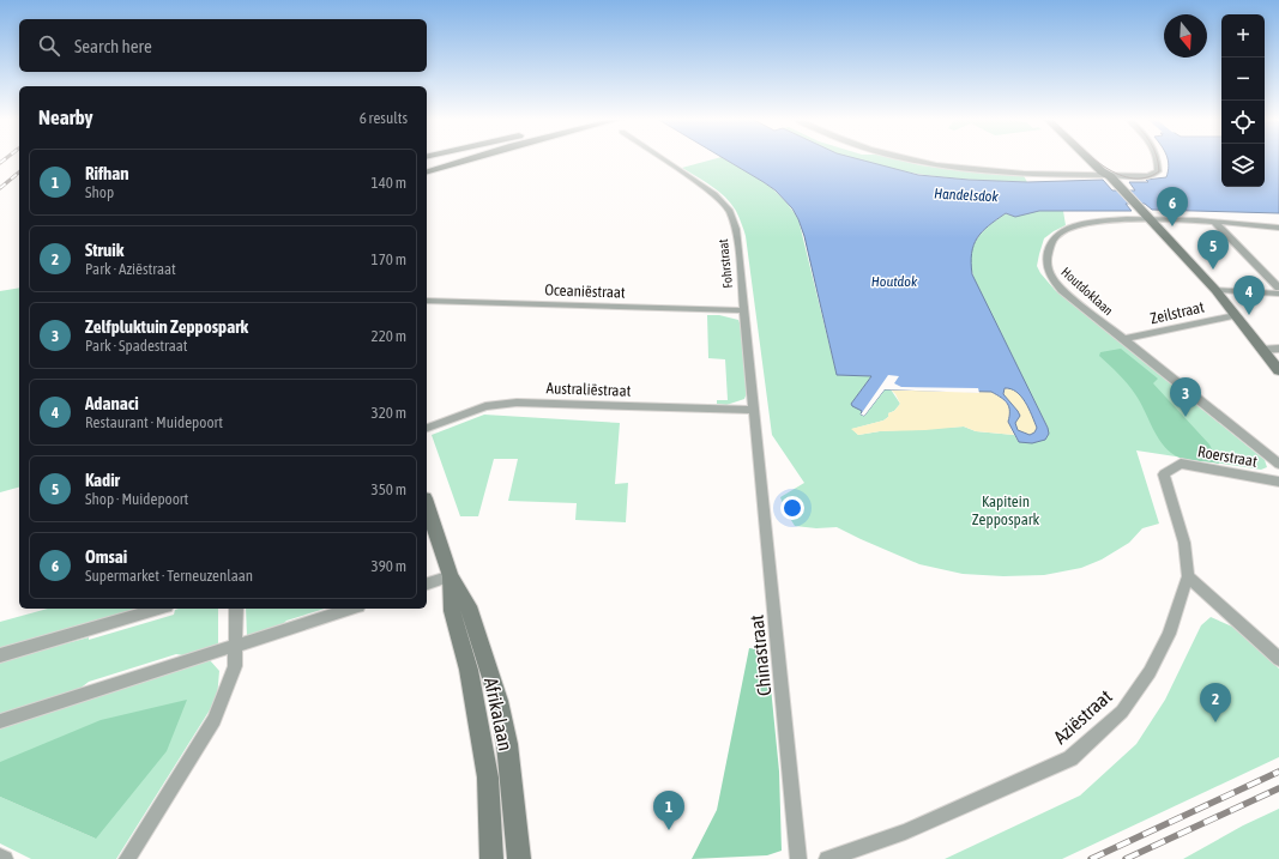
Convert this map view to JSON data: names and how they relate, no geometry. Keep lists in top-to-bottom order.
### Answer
{
  "streets": {
    "street": [
      "Fohrstraat",
      "Oceaniëstraat",
      "Houtdoklaan",
      "Zeilstraat",
      "Australiëstraat",
      "Roerstraat",
      "Chinastraat",
      "Afrikalaan",
      "Aziëstraat"
    ]
  },
  "crossings": [
    ["Fohrstraat", "Oceaniëstraat"],
    ["Fohrstraat", "Australiëstraat"],
    ["Fohrstraat", "Chinastraat"],
    ["Houtdoklaan", "Zeilstraat"],
    ["Roerstraat", "Aziëstraat"]
  ],
  "water": ["Handelsdok", "Houtdok"],
  "parks": ["Kapitein Zeppospark"],
  "north": "bottom",
  "page": {
    "map_buttons": ["+", "−"],
    "search": "Search here",
    "heading": ["Nearby", "6 results"],
    "list": [
      {
        "mark": "1",
        "name": "Rifhan",
        "note": "Shop",
        "value": "140 m"
      },
      {
        "mark": "2",
        "name": "Struik",
        "note": "Park · Aziëstraat",
        "value": "170 m"
      },
      {
        "mark": "3",
        "name": "Zelfpluktuin Zeppospark",
        "note": "Park · Spadestraat",
        "value": "220 m"
      },
      {
        "mark": "4",
        "name": "Adanaci",
        "note": "Restaurant · Muidepoort",
        "value": "320 m"
      },
      {
        "mark": "5",
        "name": "Kadir",
        "note": "Shop · Muidepoort",
        "value": "350 m"
      },
      {
        "mark": "6",
        "name": "Omsai",
        "note": "Supermarket · Terneuzenlaan",
        "value": "390 m"
      }
    ],
    "pins": [
      "6",
      "5",
      "4",
      "3",
      "2",
      "1"
    ]
  }
}
